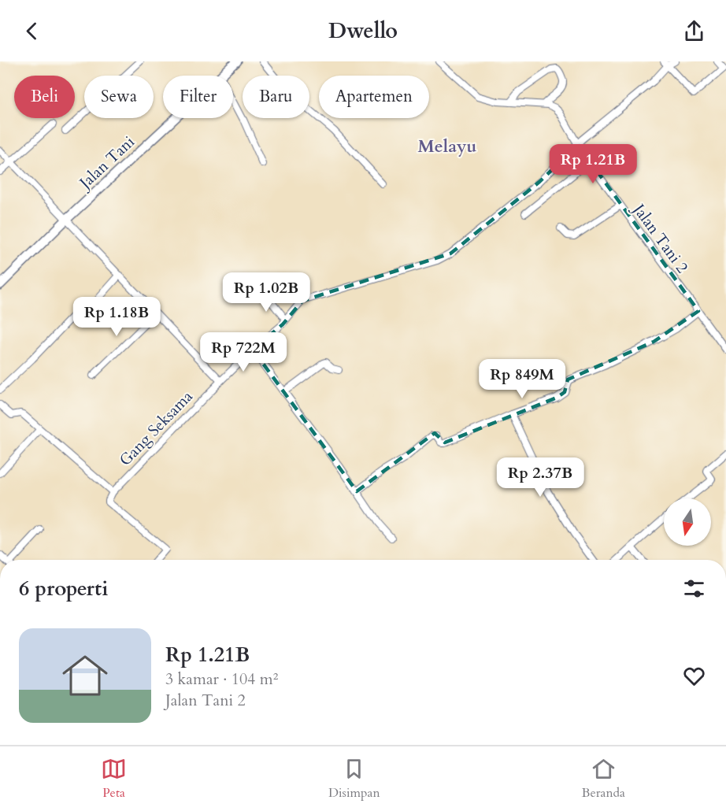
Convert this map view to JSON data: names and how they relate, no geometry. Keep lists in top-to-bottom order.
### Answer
{
  "streets": {
    "highway": ["Jalan Tani"],
    "street": ["Jalan Tani 2", "Gang Seksama"]
  },
  "crossings": [
    ["Jalan Tani 2", "Gang Seksama"]
  ],
  "districts": ["Melayu"],
  "north": "bottom",
  "page": {
    "header": "Dwello",
    "chip": [
      "Beli",
      "Sewa",
      "Filter",
      "Baru",
      "Apartemen"
    ],
    "price": [
      "Rp 1.21B",
      "Rp 1.02B",
      "Rp 1.18B",
      "Rp 722M",
      "Rp 849M",
      "Rp 2.37B"
    ],
    "heading": "6 properti",
    "list": [
      {
        "name": "Rp 1.21B",
        "note": "3 kamar · 104 m² · Jalan Tani 2"
      }
    ],
    "tabs": ["Peta", "Disimpan", "Beranda"]
  }
}
